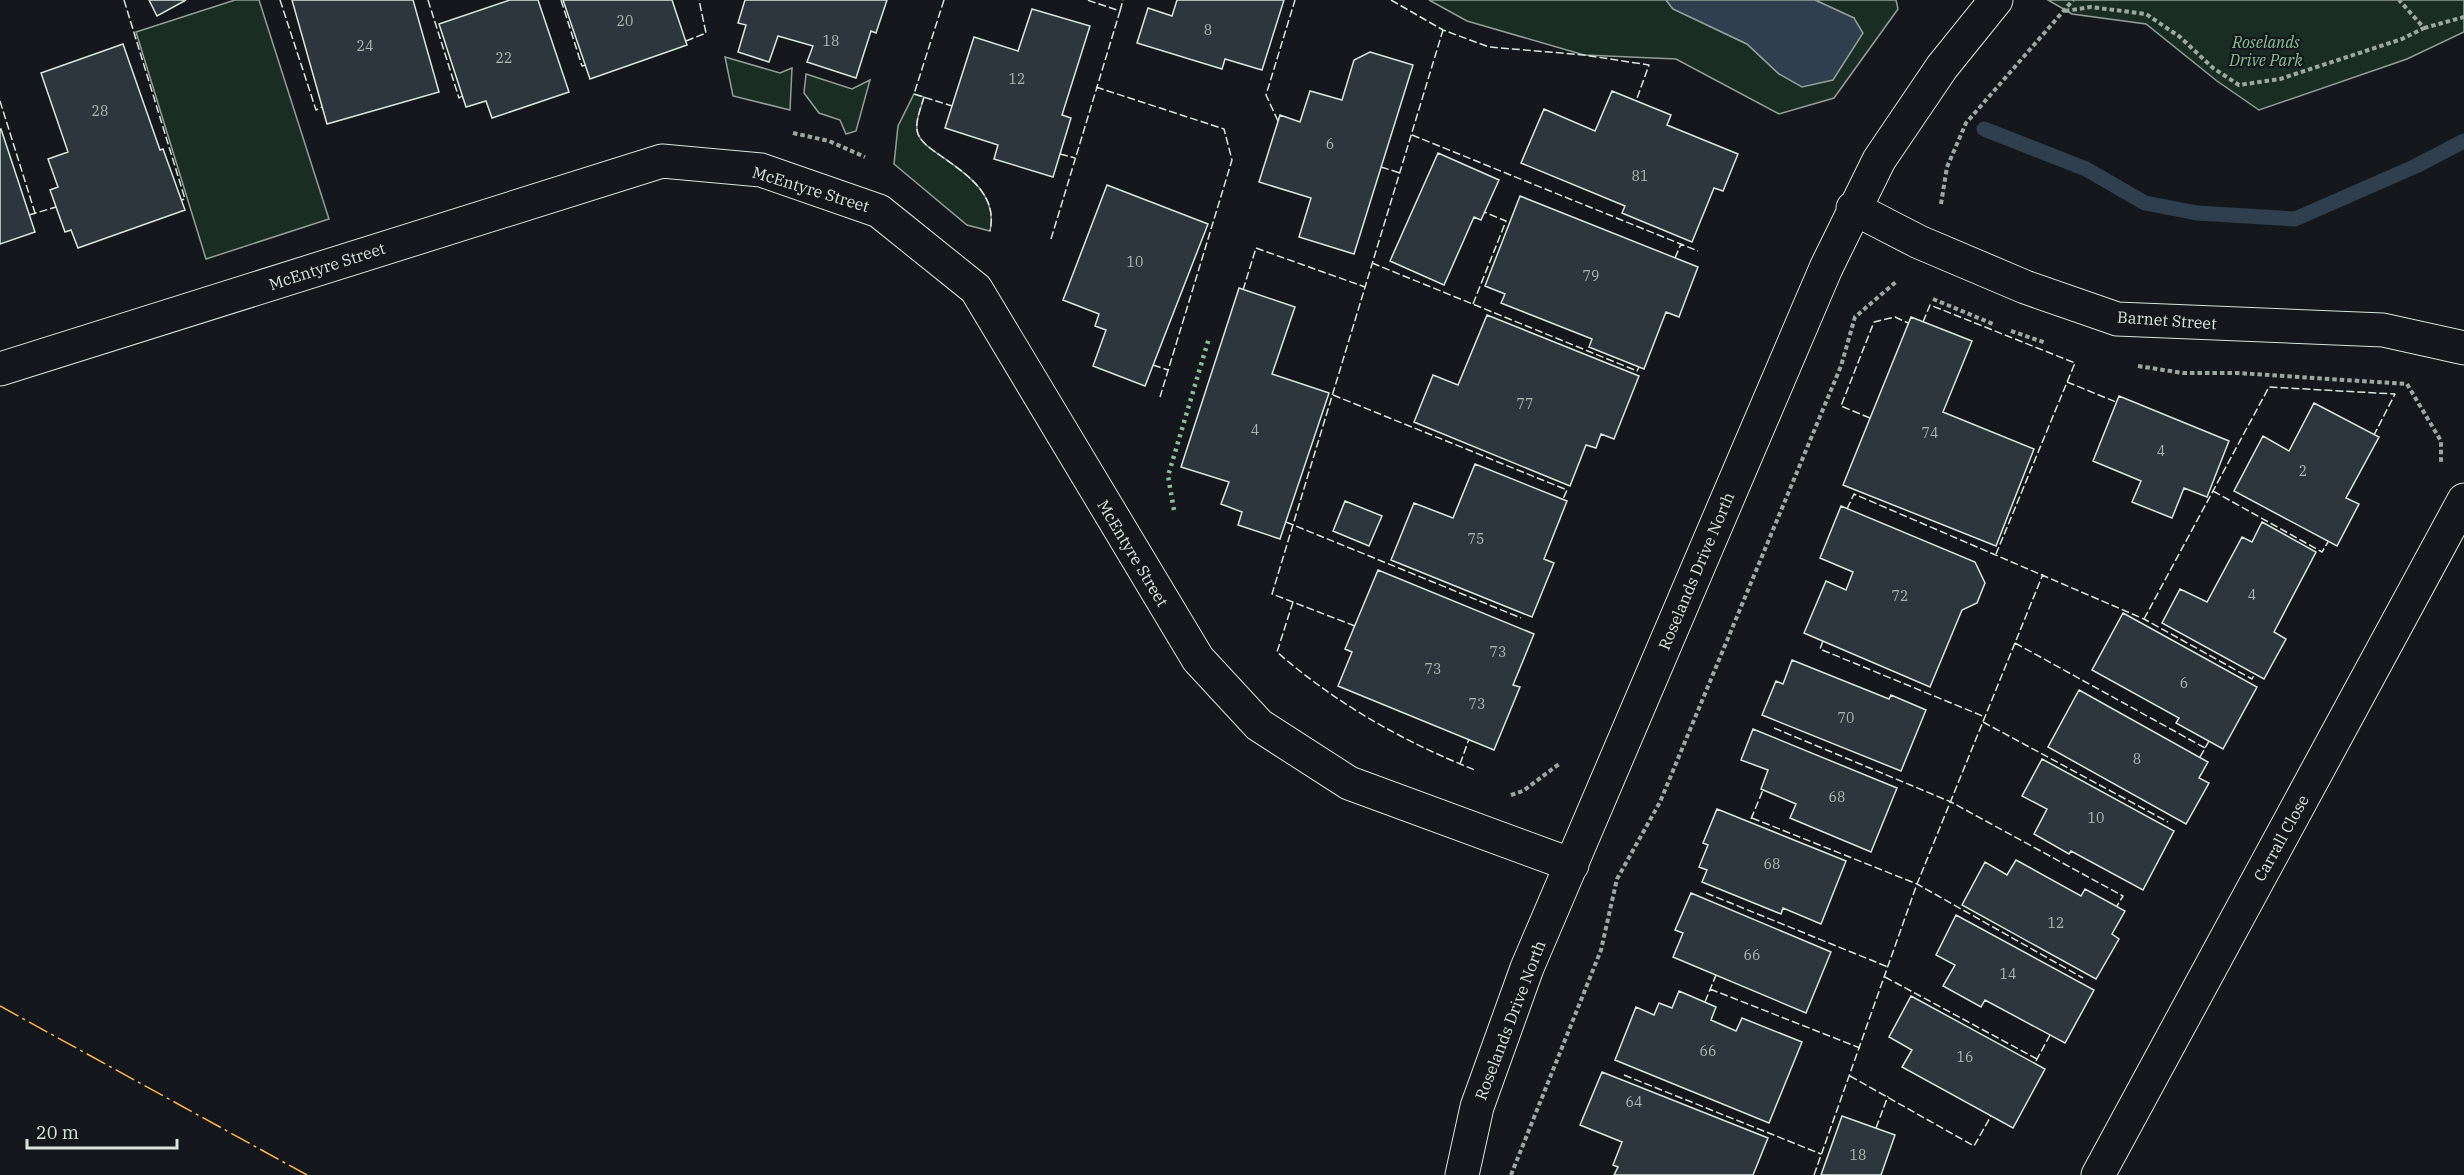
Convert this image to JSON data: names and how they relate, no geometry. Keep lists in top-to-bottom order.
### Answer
{
  "streets": {
    "street": [
      "McEntyre Street",
      "Barnet Street",
      "Roselands Drive North",
      "Carrall Close"
    ]
  },
  "crossings": [
    ["McEntyre Street", "Roselands Drive North"],
    ["Barnet Street", "Roselands Drive North"]
  ],
  "parks": ["Roselands Drive Park"],
  "house_numbers": [
    "20",
    "8",
    "18",
    "24",
    "22",
    "12",
    "28",
    "6",
    "81",
    "10",
    "79",
    "77",
    "4",
    "74",
    "4",
    "2",
    "75",
    "4",
    "72",
    "73",
    "73",
    "6",
    "73",
    "70",
    "8",
    "68",
    "10",
    "68",
    "12",
    "66",
    "14",
    "66",
    "16",
    "64",
    "18"
  ],
  "scale_bar": "20 m"
}
